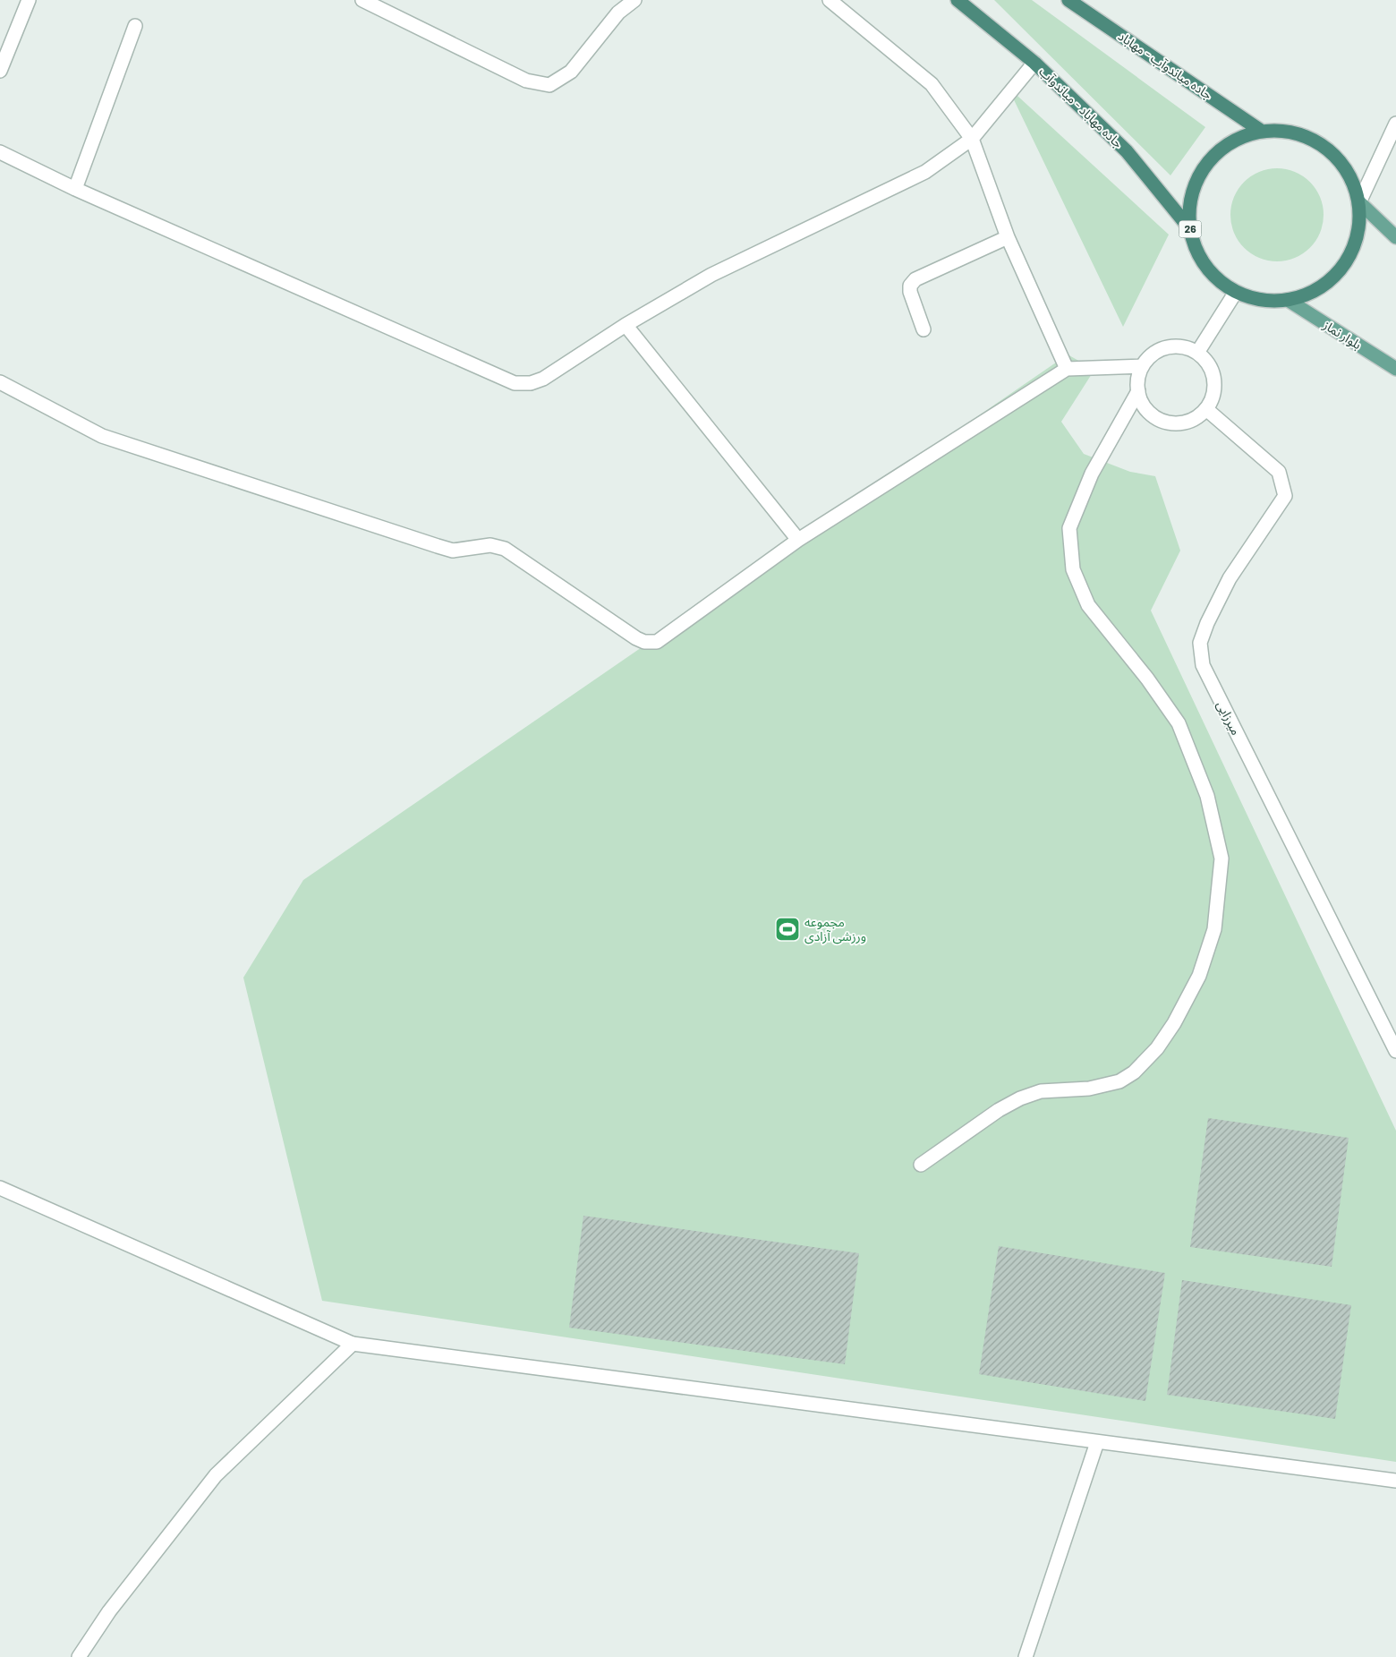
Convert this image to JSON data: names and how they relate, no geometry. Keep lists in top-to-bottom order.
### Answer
{
  "streets": {
    "highway": ["جاده میاندوآب - مهاباد", "جاده مهاباد - میاندوآب", "26"],
    "main road": ["بلوار نماز"],
    "street": ["میرزایی"]
  },
  "crossings": [
    ["جاده میاندوآب - مهاباد", "26"],
    ["جاده مهاباد - میاندوآب", "26"],
    ["26", "بلوار نماز"]
  ],
  "places": {
    "sports": ["مجموعه ورزشی آزادی"]
  }
}
